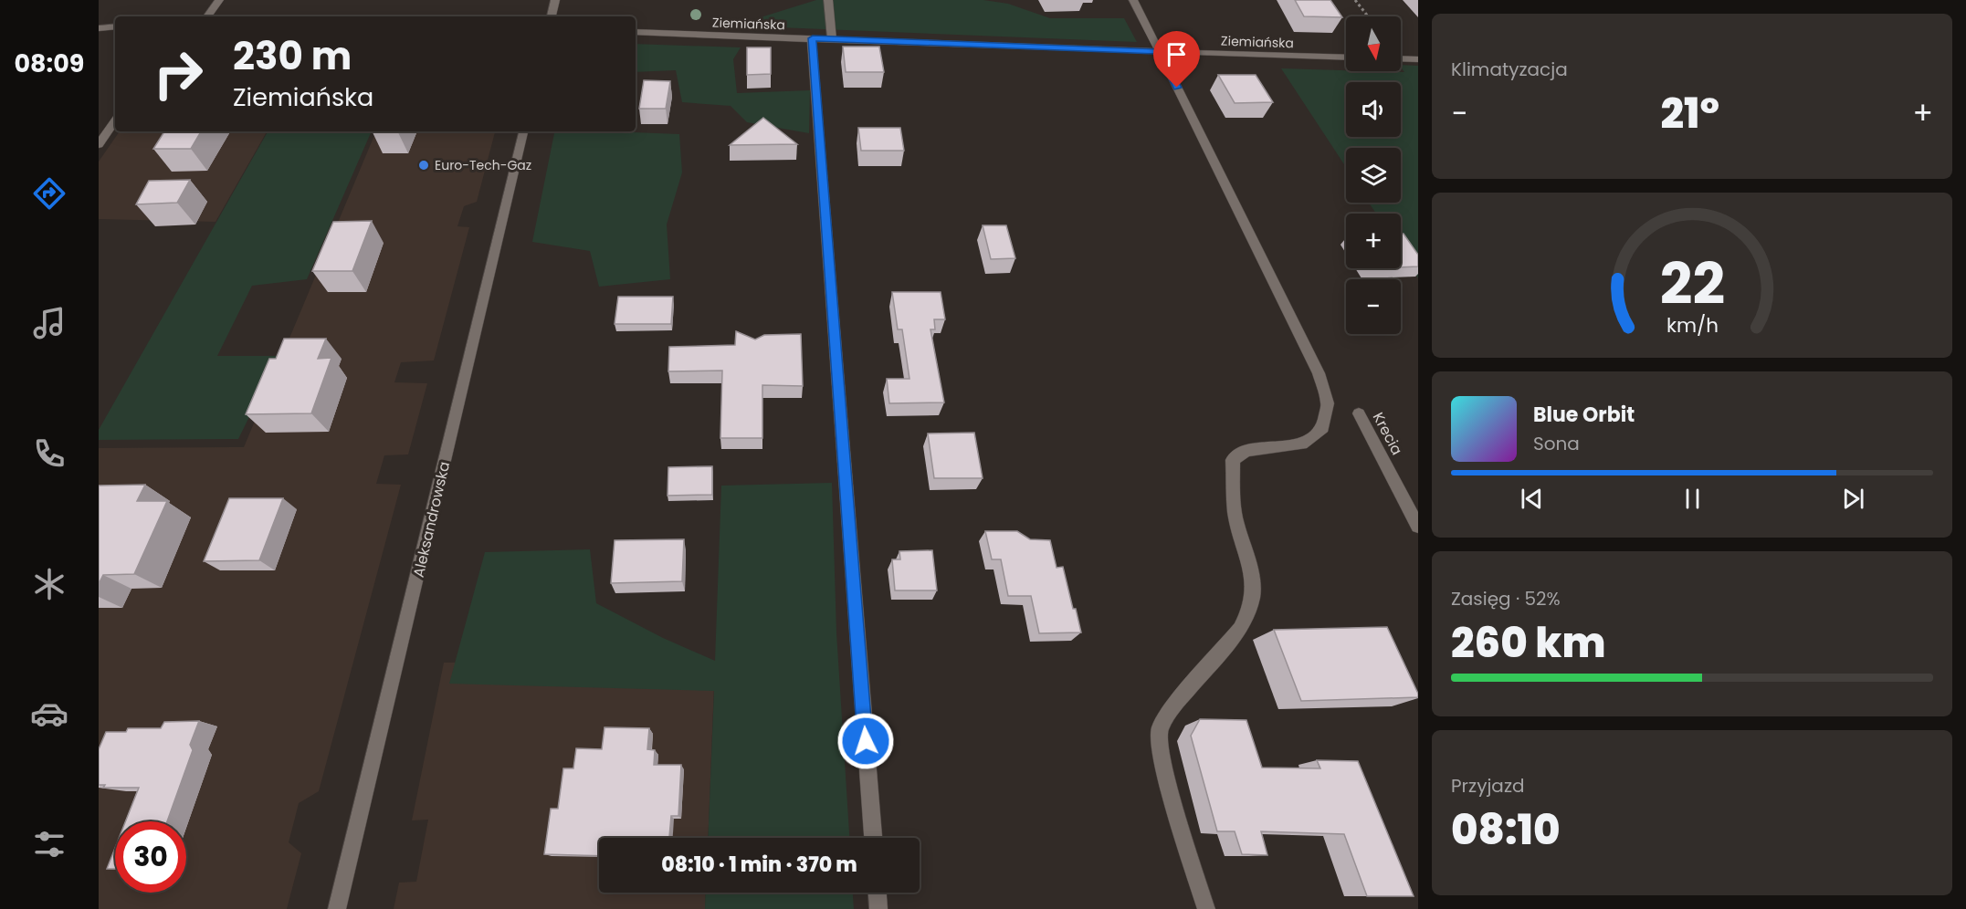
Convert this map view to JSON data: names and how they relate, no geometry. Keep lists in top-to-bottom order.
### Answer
{
  "streets": {
    "street": ["Ziemiańska", "Krecia", "Aleksandrowska"]
  },
  "places": ["Euro-Tech-Gaz"],
  "north": "bottom",
  "page": {
    "tabs": "08:09",
    "tile": [
      "Klimatyzacja",
      ["Zasięg · 52%", "260 km"],
      ["Przyjazd", "08:10"]
    ],
    "map_buttons": ["+", "−"],
    "turn": ["230 m", "Ziemiańska"],
    "heat": ["−", "21°", "+"],
    "song": ["Blue Orbit", "Sona"],
    "limit": "30",
    "trip": "08:10 · 1 min · 370 m",
    "gauge": ["22", "km/h"]
  }
}
